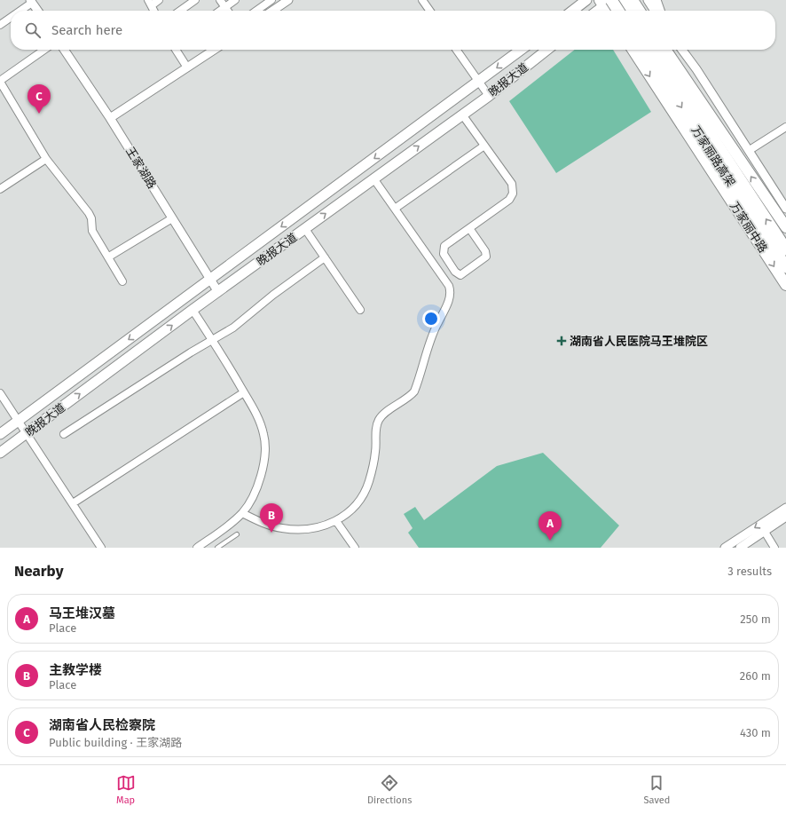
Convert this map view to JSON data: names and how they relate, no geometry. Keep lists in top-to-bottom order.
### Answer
{
  "streets": {
    "highway": ["万家丽路高架"],
    "main road": ["晚报大道", "万家丽中路"],
    "street": ["王家湖路"]
  },
  "crossings": [
    ["晚报大道", "王家湖路"]
  ],
  "places": {
    "health": ["湖南省人民医院马王堆院区"]
  },
  "page": {
    "search": "Search here",
    "pins": ["C", "B", "A"],
    "heading": ["Nearby", "3 results"],
    "list": [
      {
        "mark": "A",
        "name": "马王堆汉墓",
        "note": "Place",
        "value": "250 m"
      },
      {
        "mark": "B",
        "name": "主教学楼",
        "note": "Place",
        "value": "260 m"
      },
      {
        "mark": "C",
        "name": "湖南省人民检察院",
        "note": "Public building · 王家湖路",
        "value": "430 m"
      }
    ],
    "nav": ["Map", "Directions", "Saved"]
  }
}
